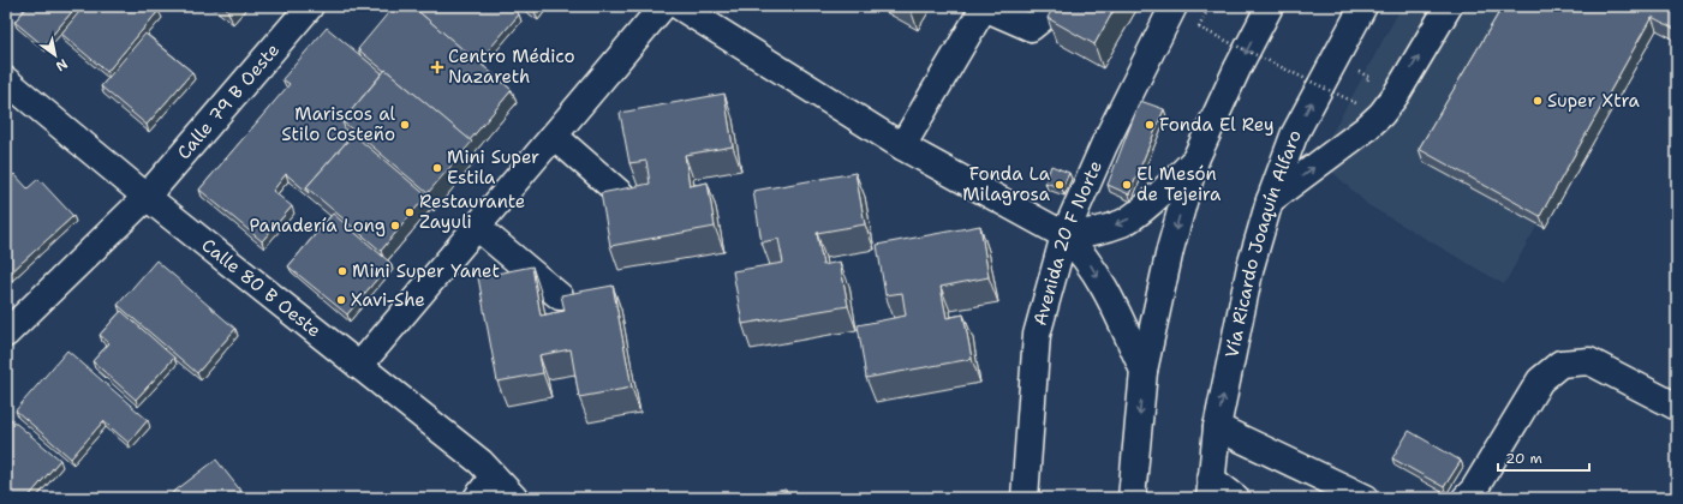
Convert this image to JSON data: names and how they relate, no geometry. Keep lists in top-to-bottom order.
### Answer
{
  "streets": {
    "street": [
      "Calle 79 B Oeste",
      "Avenida 20 F Norte",
      "Vía Ricardo Joaquín Alfaro",
      "Calle 80 B Oeste"
    ]
  },
  "crossings": [
    ["Calle 79 B Oeste", "Calle 80 B Oeste"]
  ],
  "places": {
    "health": ["Centro Médico Nazareth"],
    "other": [
      "Super Xtra",
      "Mariscos al Stilo Costeño",
      "Fonda El Rey",
      "Mini Super Estila",
      "Fonda La Milagrosa",
      "El Mesón de Tejeira",
      "Restaurante Zayuli",
      "Panadería Long",
      "Mini Super Yanet",
      "Xavi-She"
    ]
  },
  "scale_bar": "20 m",
  "north": "bottom right"
}
